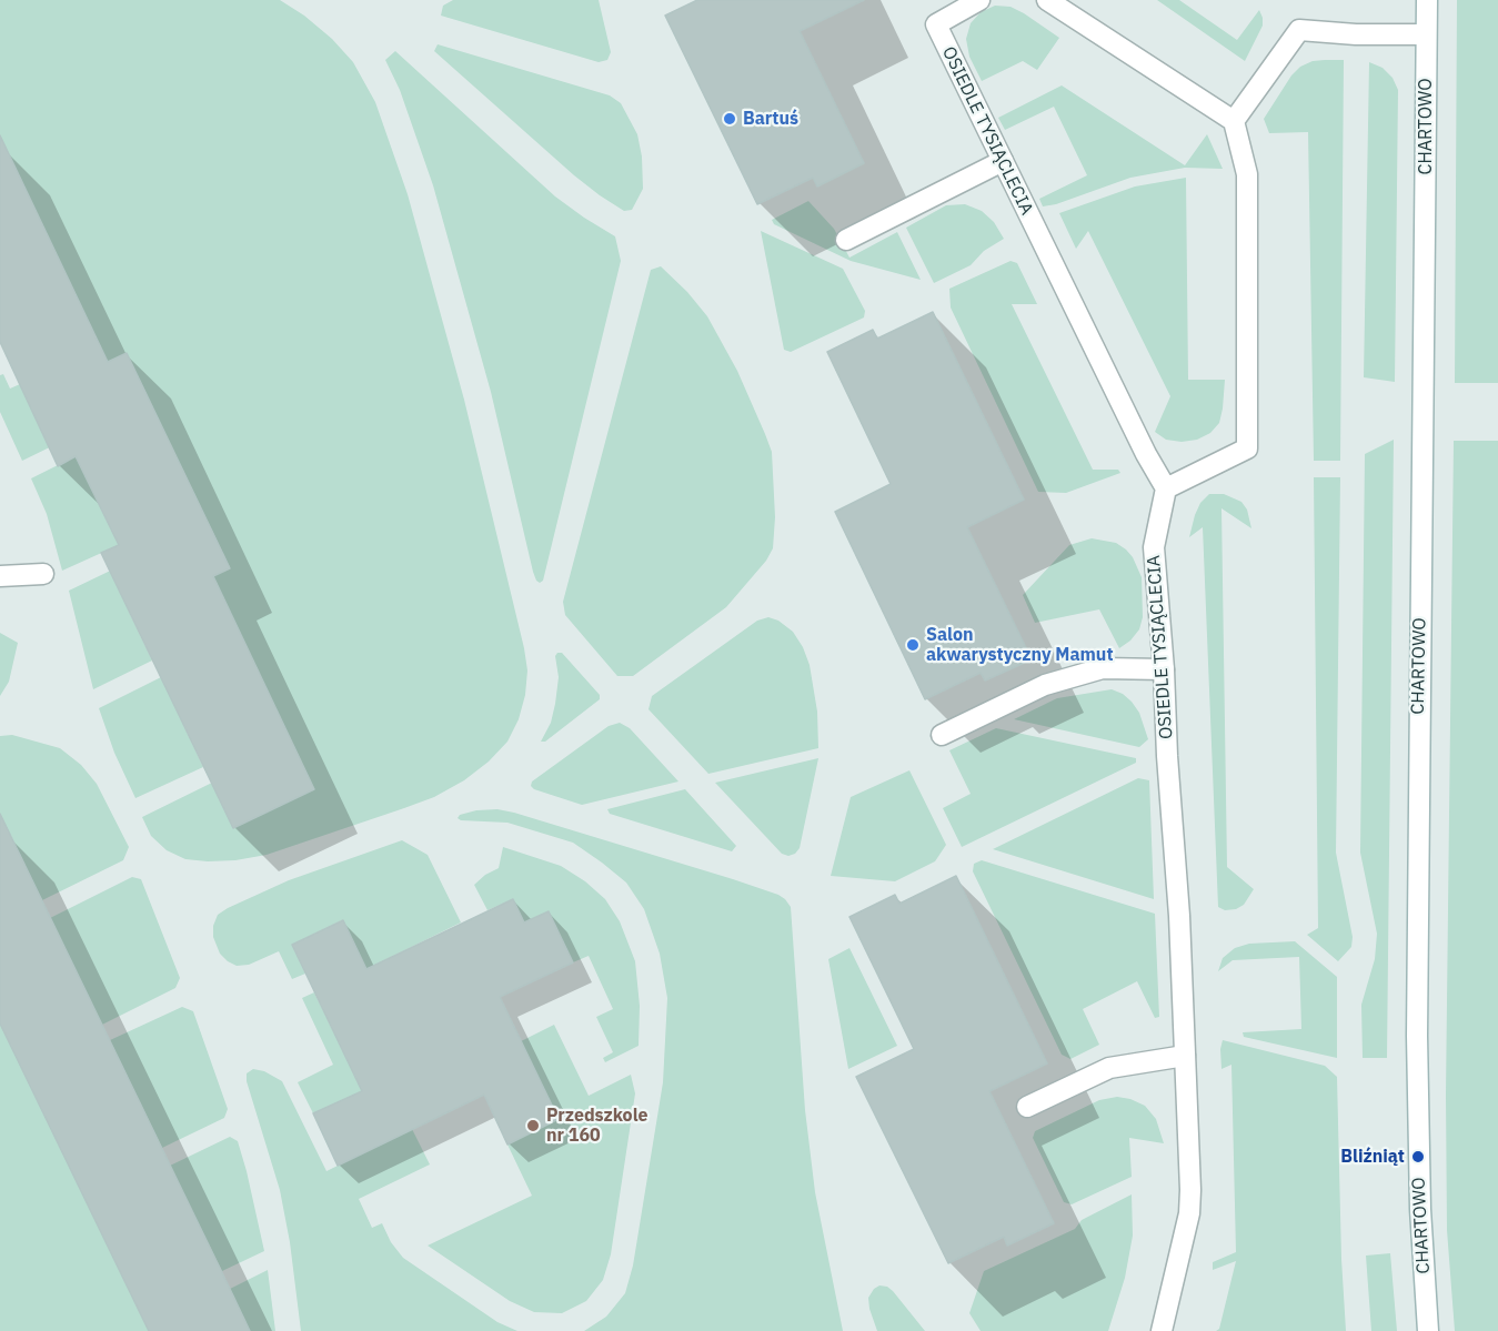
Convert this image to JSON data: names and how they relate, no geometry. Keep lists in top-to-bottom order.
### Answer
{
  "streets": {
    "street": ["CHARTOWO", "OSIEDLE TYSIĄCLECIA"]
  },
  "places": [
    "Bartuś",
    "Salon akwarystyczny Mamut",
    "Przedszkole nr 160",
    "Bliźniąt"
  ]
}
